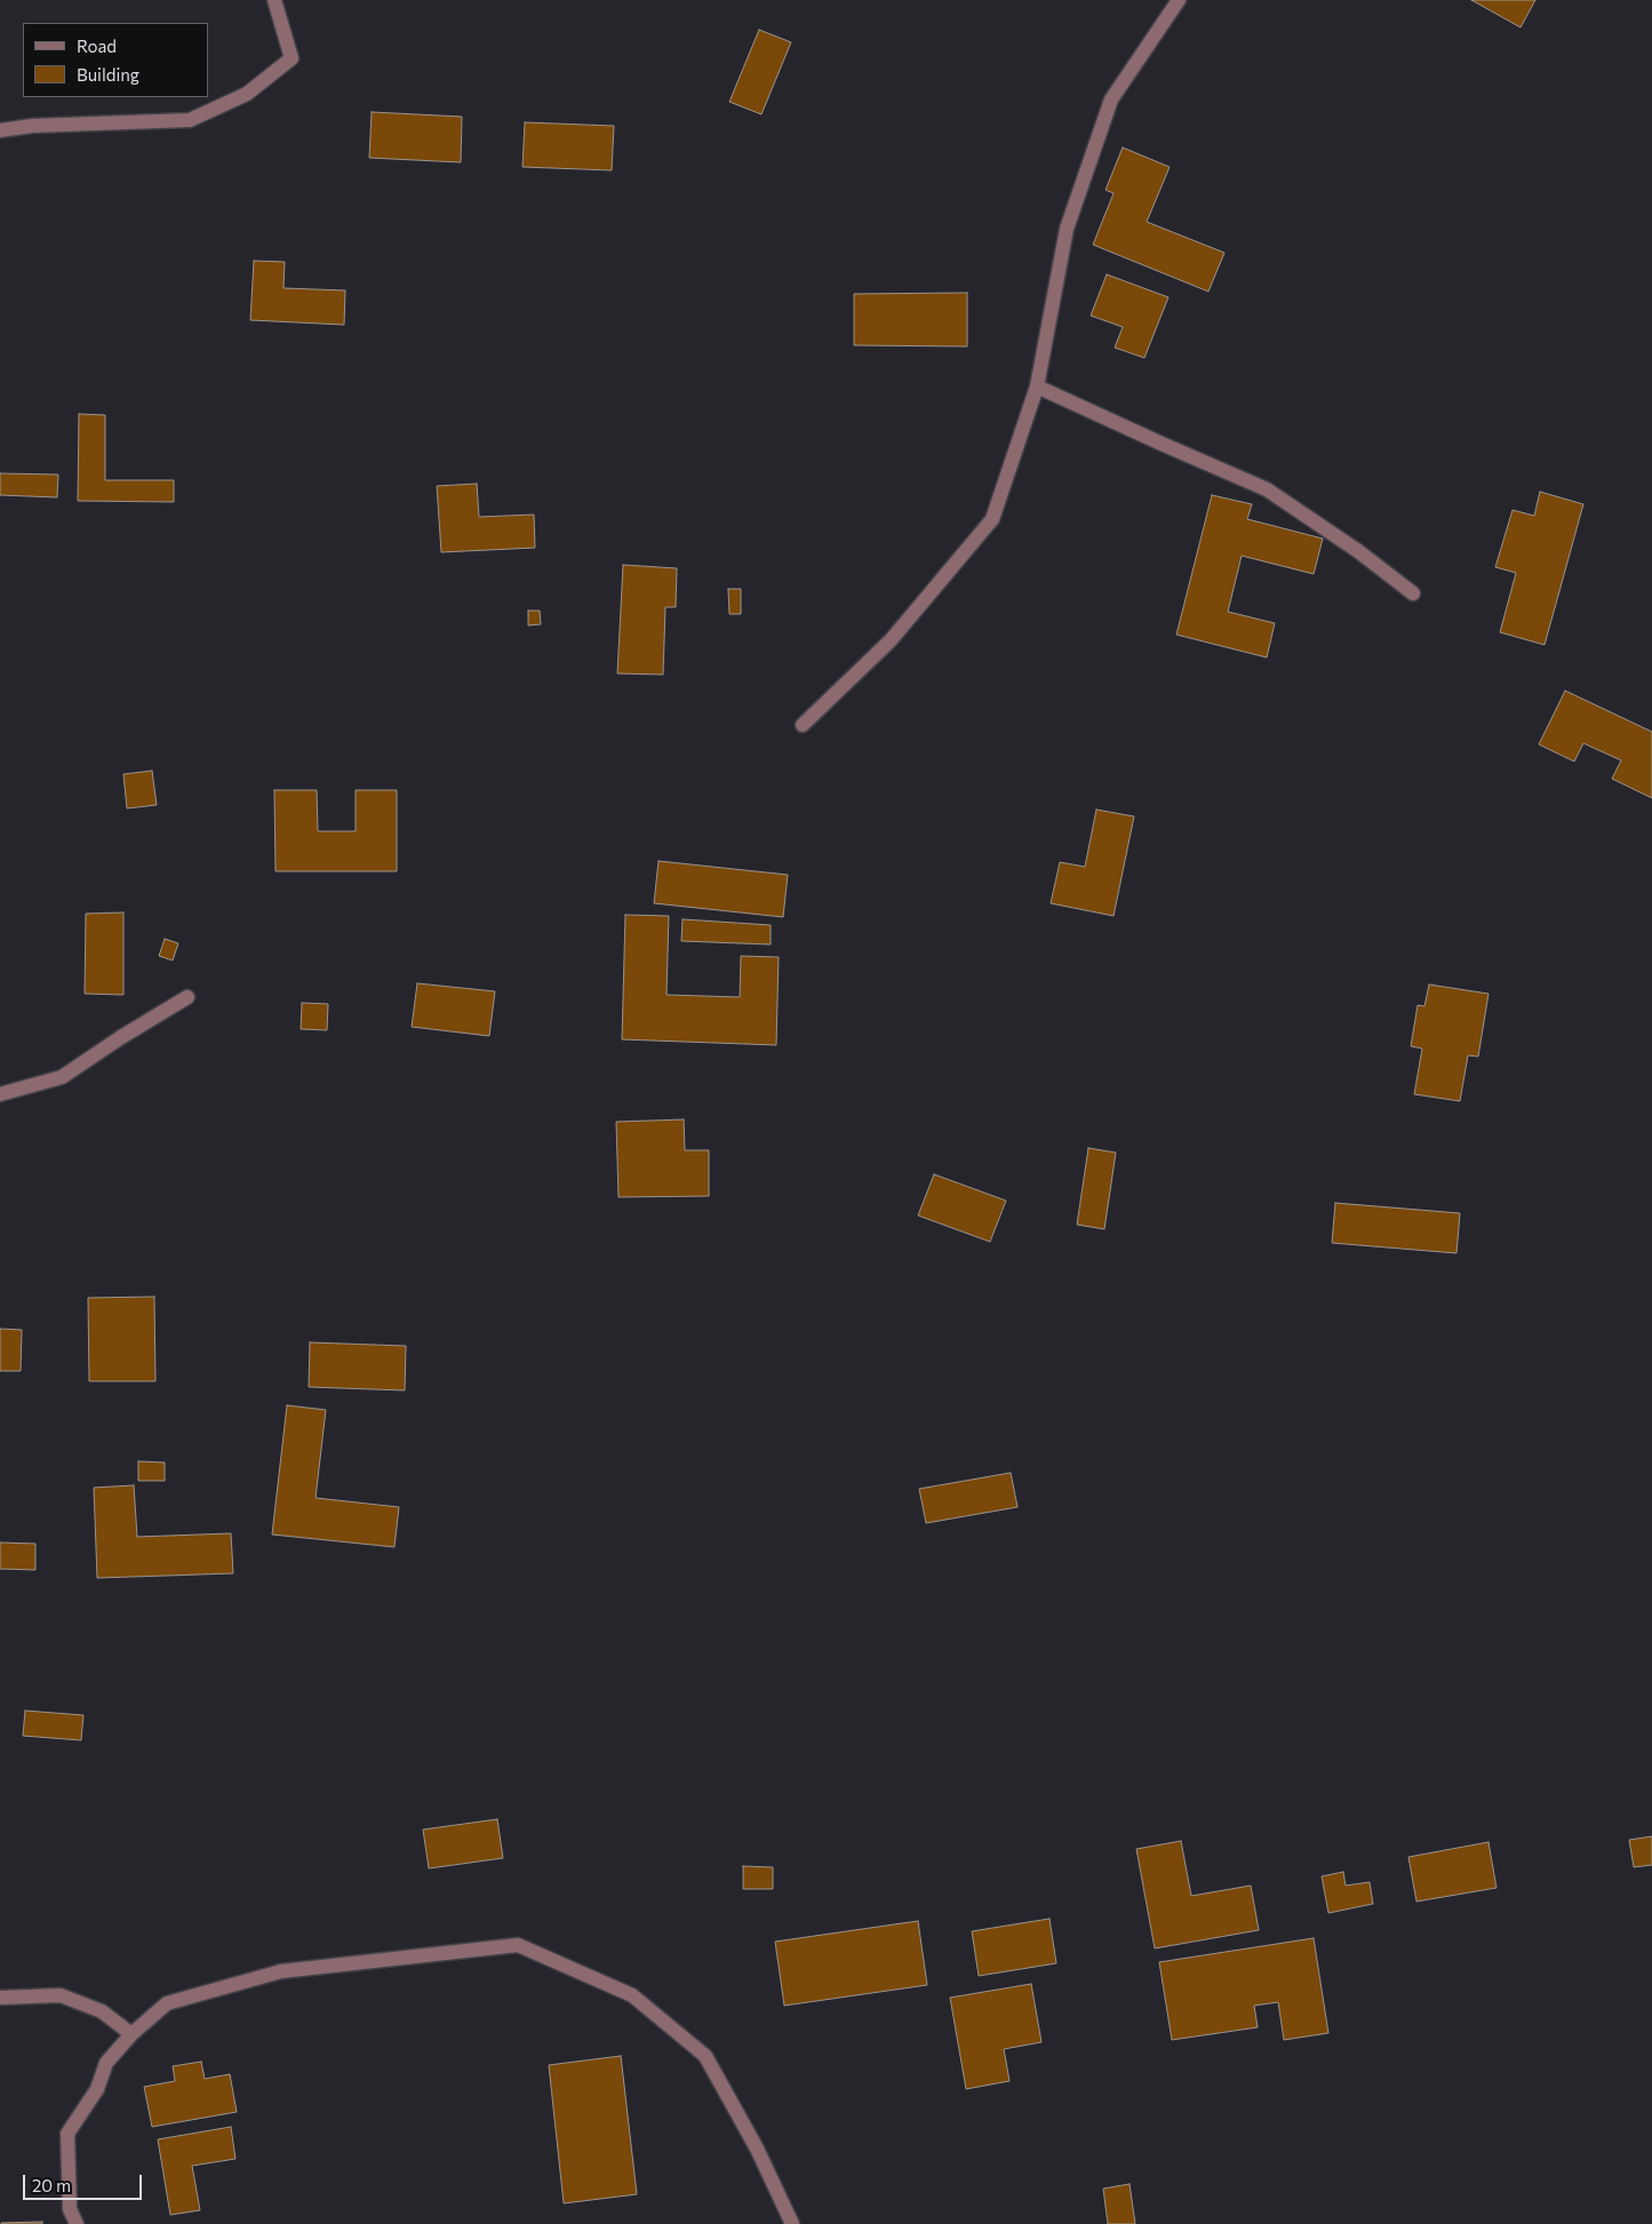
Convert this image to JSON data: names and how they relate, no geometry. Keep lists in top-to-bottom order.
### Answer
{
  "legend": ["Road", "Building"],
  "scale_bar": "20 m"
}
